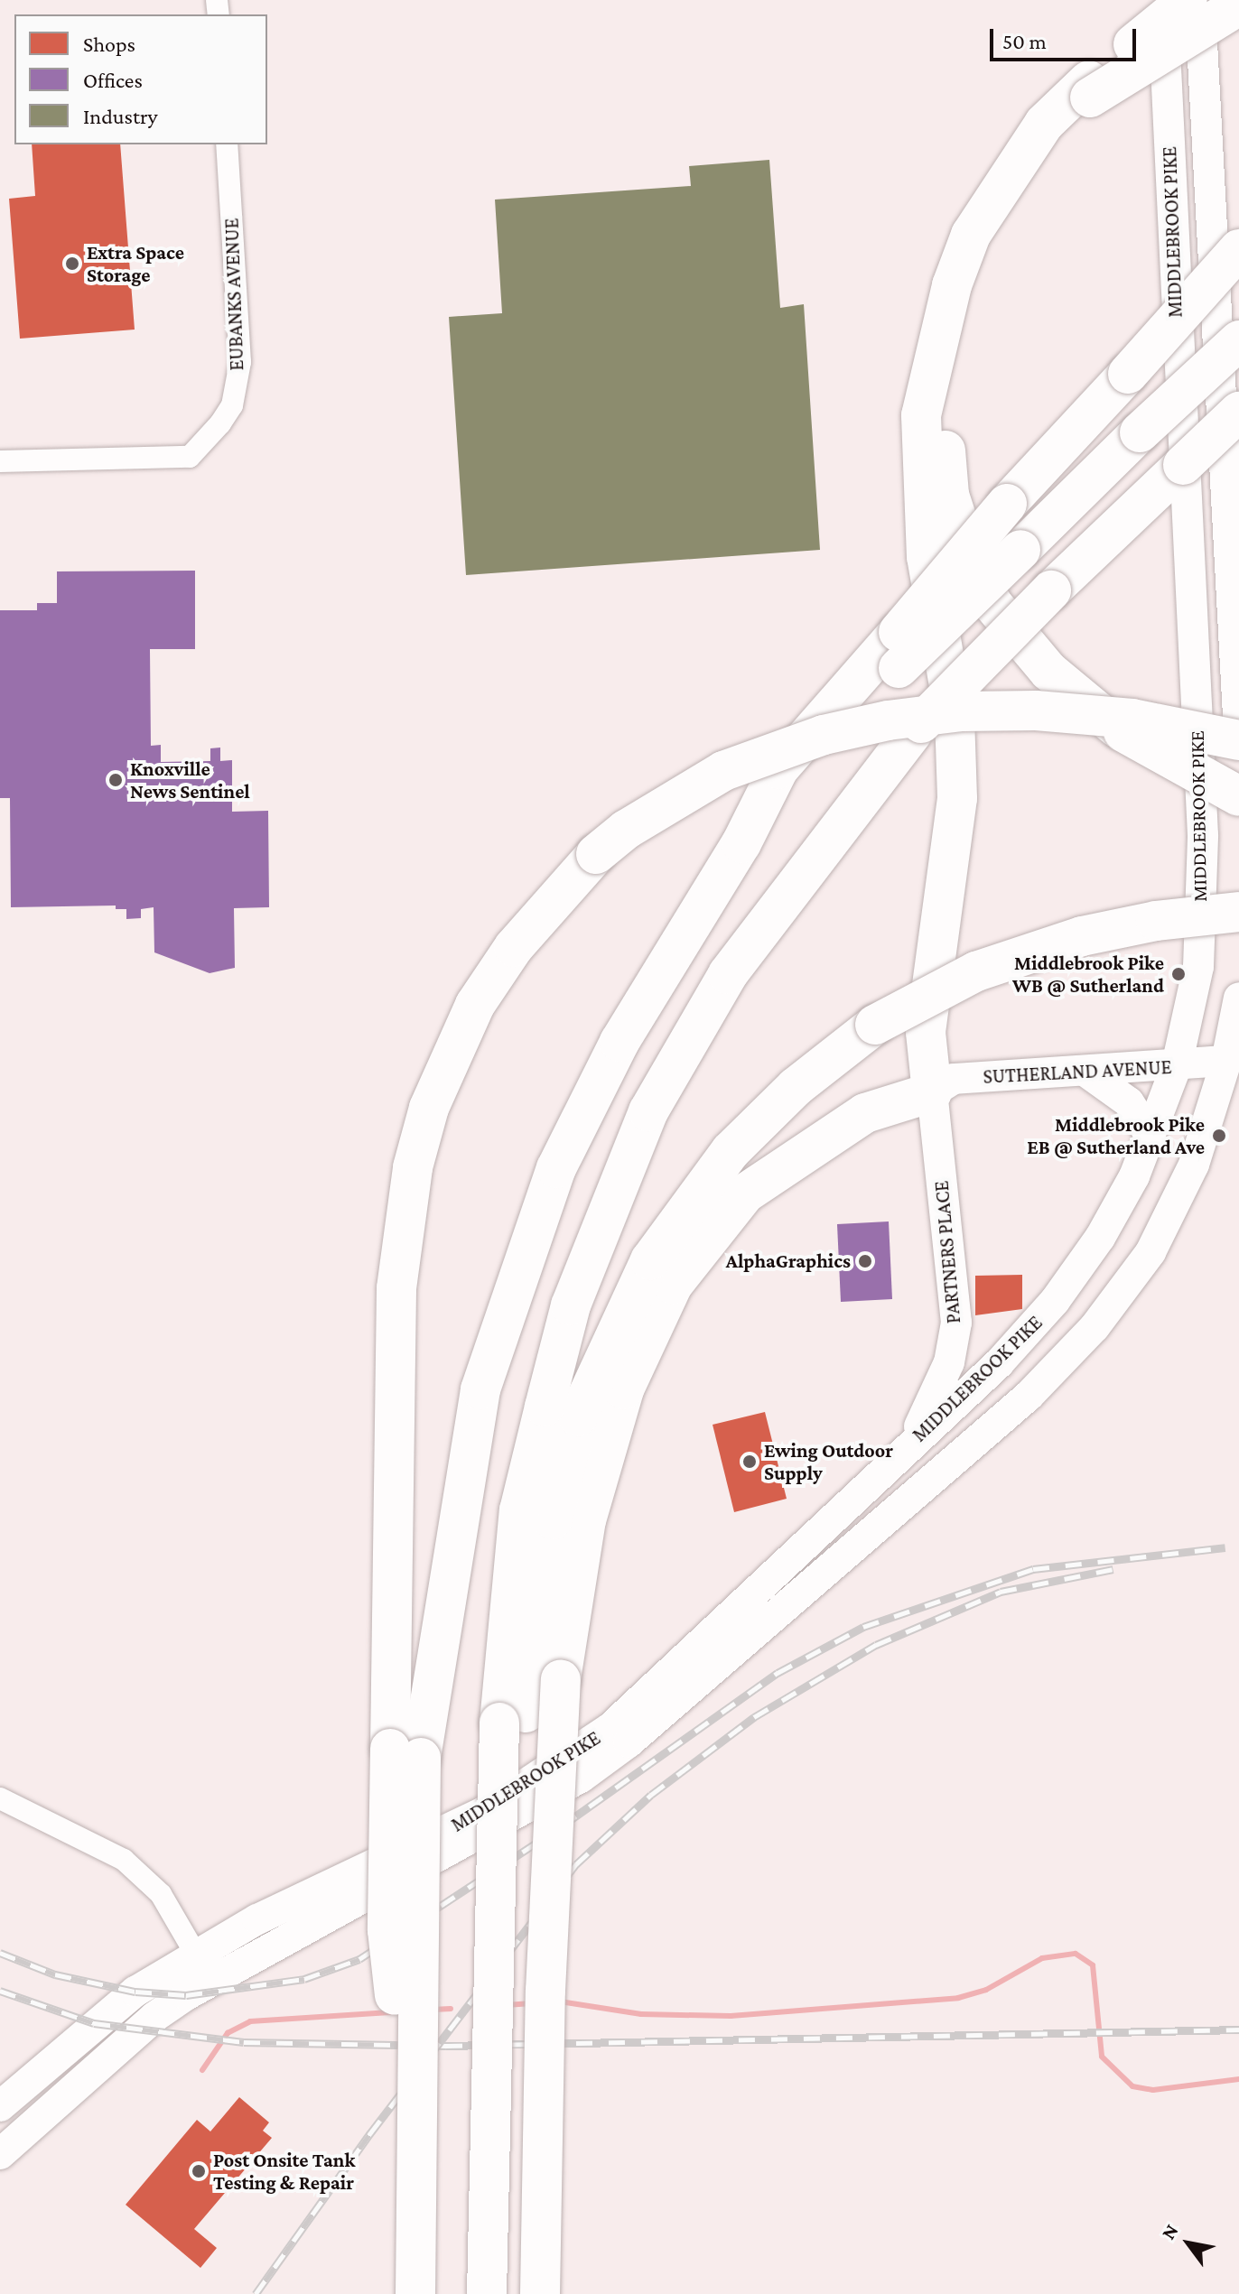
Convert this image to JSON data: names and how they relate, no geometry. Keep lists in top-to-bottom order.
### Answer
{
  "streets": {
    "main road": ["MIDDLEBROOK PIKE", "SUTHERLAND AVENUE", "PARTNERS PLACE"],
    "street": ["EUBANKS AVENUE"]
  },
  "crossings": [
    ["MIDDLEBROOK PIKE", "SUTHERLAND AVENUE"],
    ["MIDDLEBROOK PIKE", "PARTNERS PLACE"],
    ["SUTHERLAND AVENUE", "PARTNERS PLACE"]
  ],
  "places": [
    "Extra Space Storage",
    "Knoxville News Sentinel",
    "Middlebrook Pike WB @ Sutherland",
    "Middlebrook Pike EB @ Sutherland Ave",
    "AlphaGraphics",
    "Ewing Outdoor Supply",
    "Post Onsite Tank Testing & Repair"
  ],
  "legend": ["Shops", "Offices", "Industry"],
  "scale_bar": "50 m",
  "north": "top left"
}
